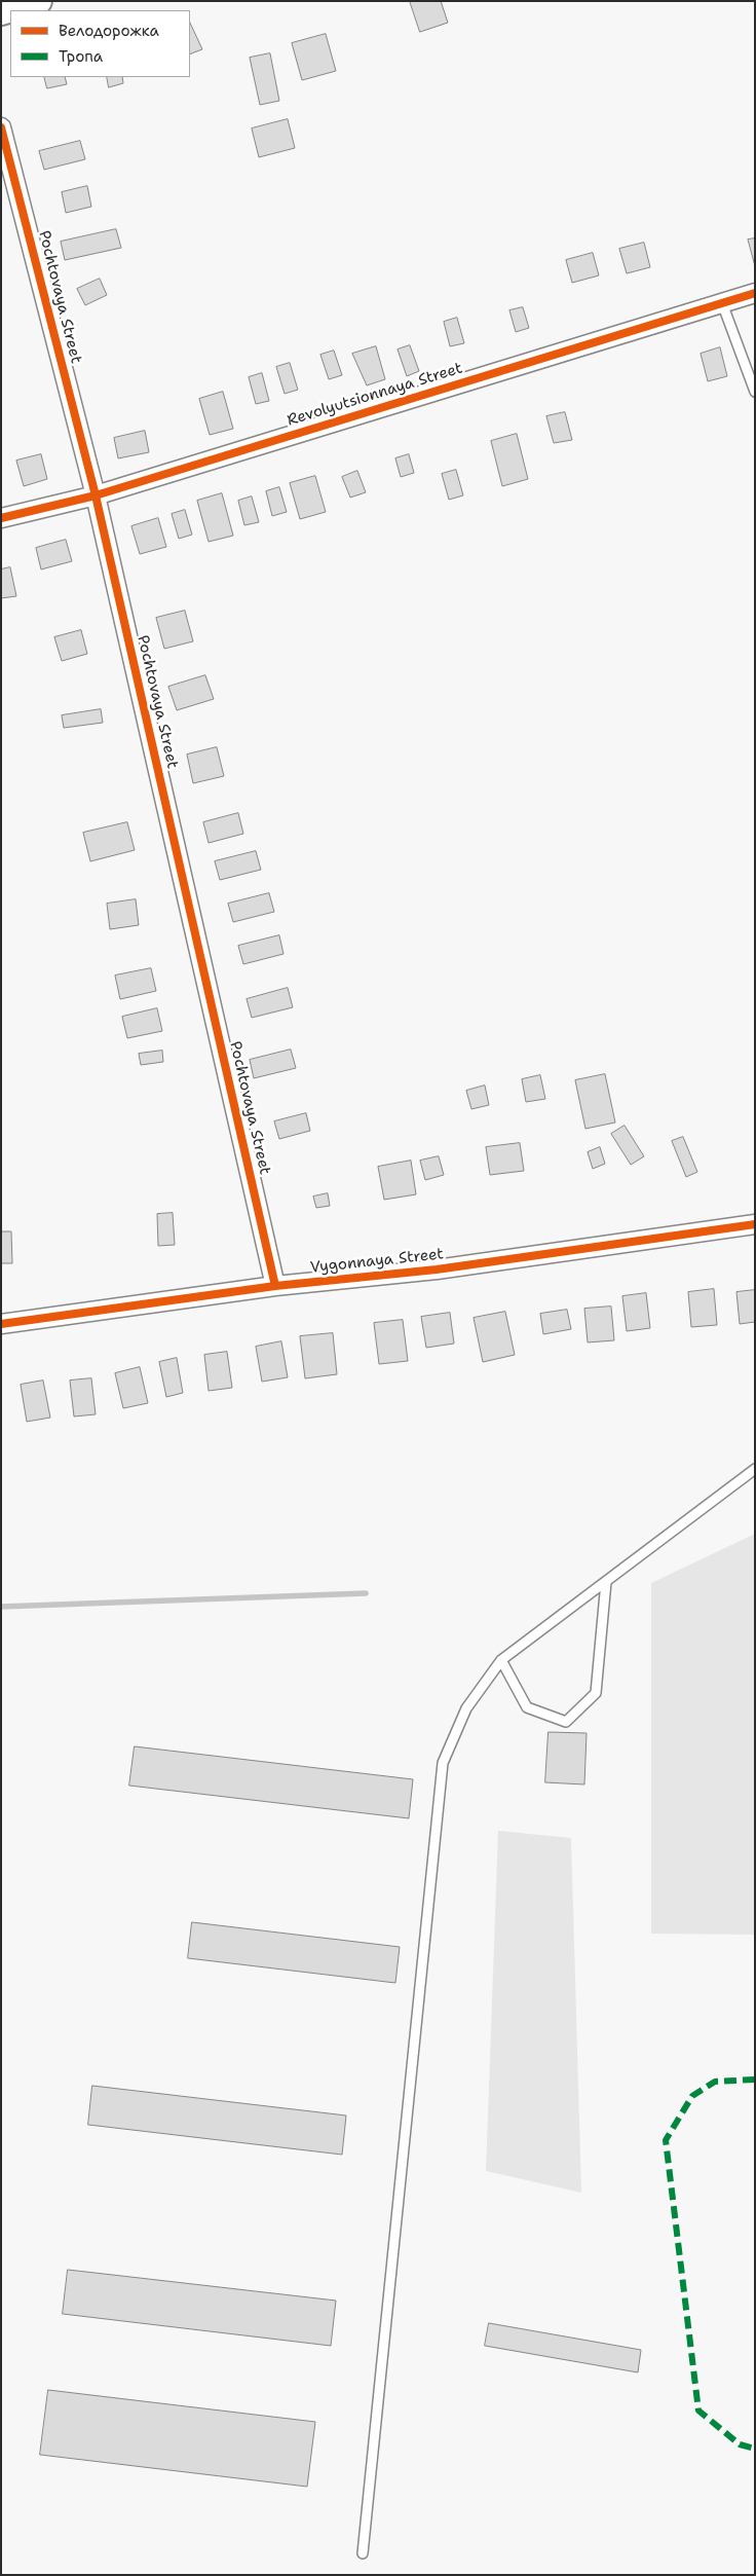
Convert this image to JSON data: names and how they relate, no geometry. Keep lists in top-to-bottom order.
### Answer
{
  "streets": {
    "street": ["Pochtovaya Street", "Revolyutsionnaya Street", "Vygonnaya Street"]
  },
  "crossings": [
    ["Pochtovaya Street", "Revolyutsionnaya Street"],
    ["Pochtovaya Street", "Vygonnaya Street"]
  ],
  "legend": ["Велодорожка", "Тропа"]
}
